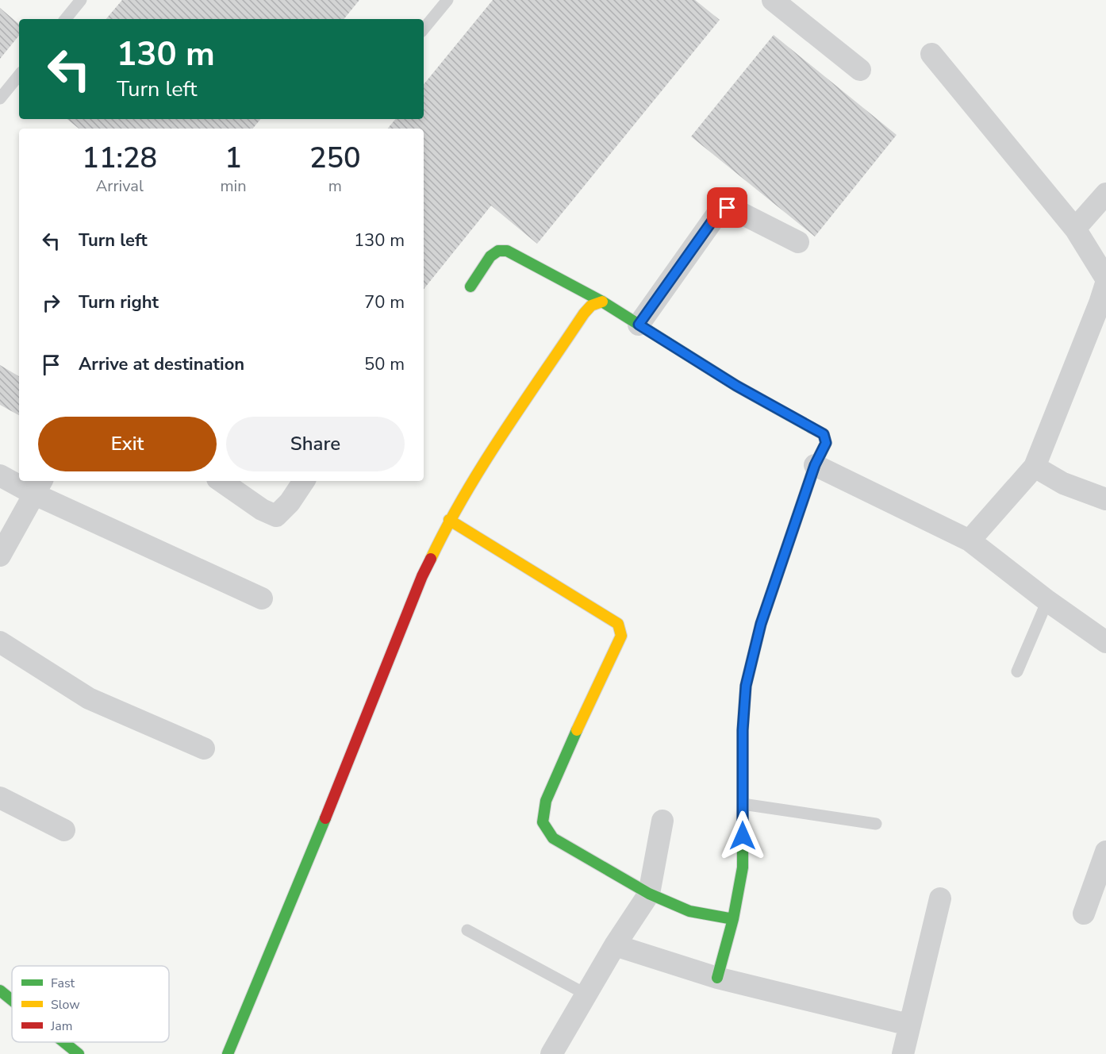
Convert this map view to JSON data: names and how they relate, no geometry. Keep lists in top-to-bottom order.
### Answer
{
  "legend": ["Fast", "Slow", "Jam"],
  "page": {
    "turn": ["130 m", "Turn left"],
    "eta": [
      "11:28",
      "Arrival",
      "1",
      "min",
      "250",
      "m"
    ],
    "list": [
      {
        "name": "Turn left",
        "value": "130 m"
      },
      {
        "name": "Turn right",
        "value": "70 m"
      },
      {
        "name": "Arrive at destination",
        "value": "50 m"
      }
    ],
    "buttons": ["Exit", "Share"]
  }
}
